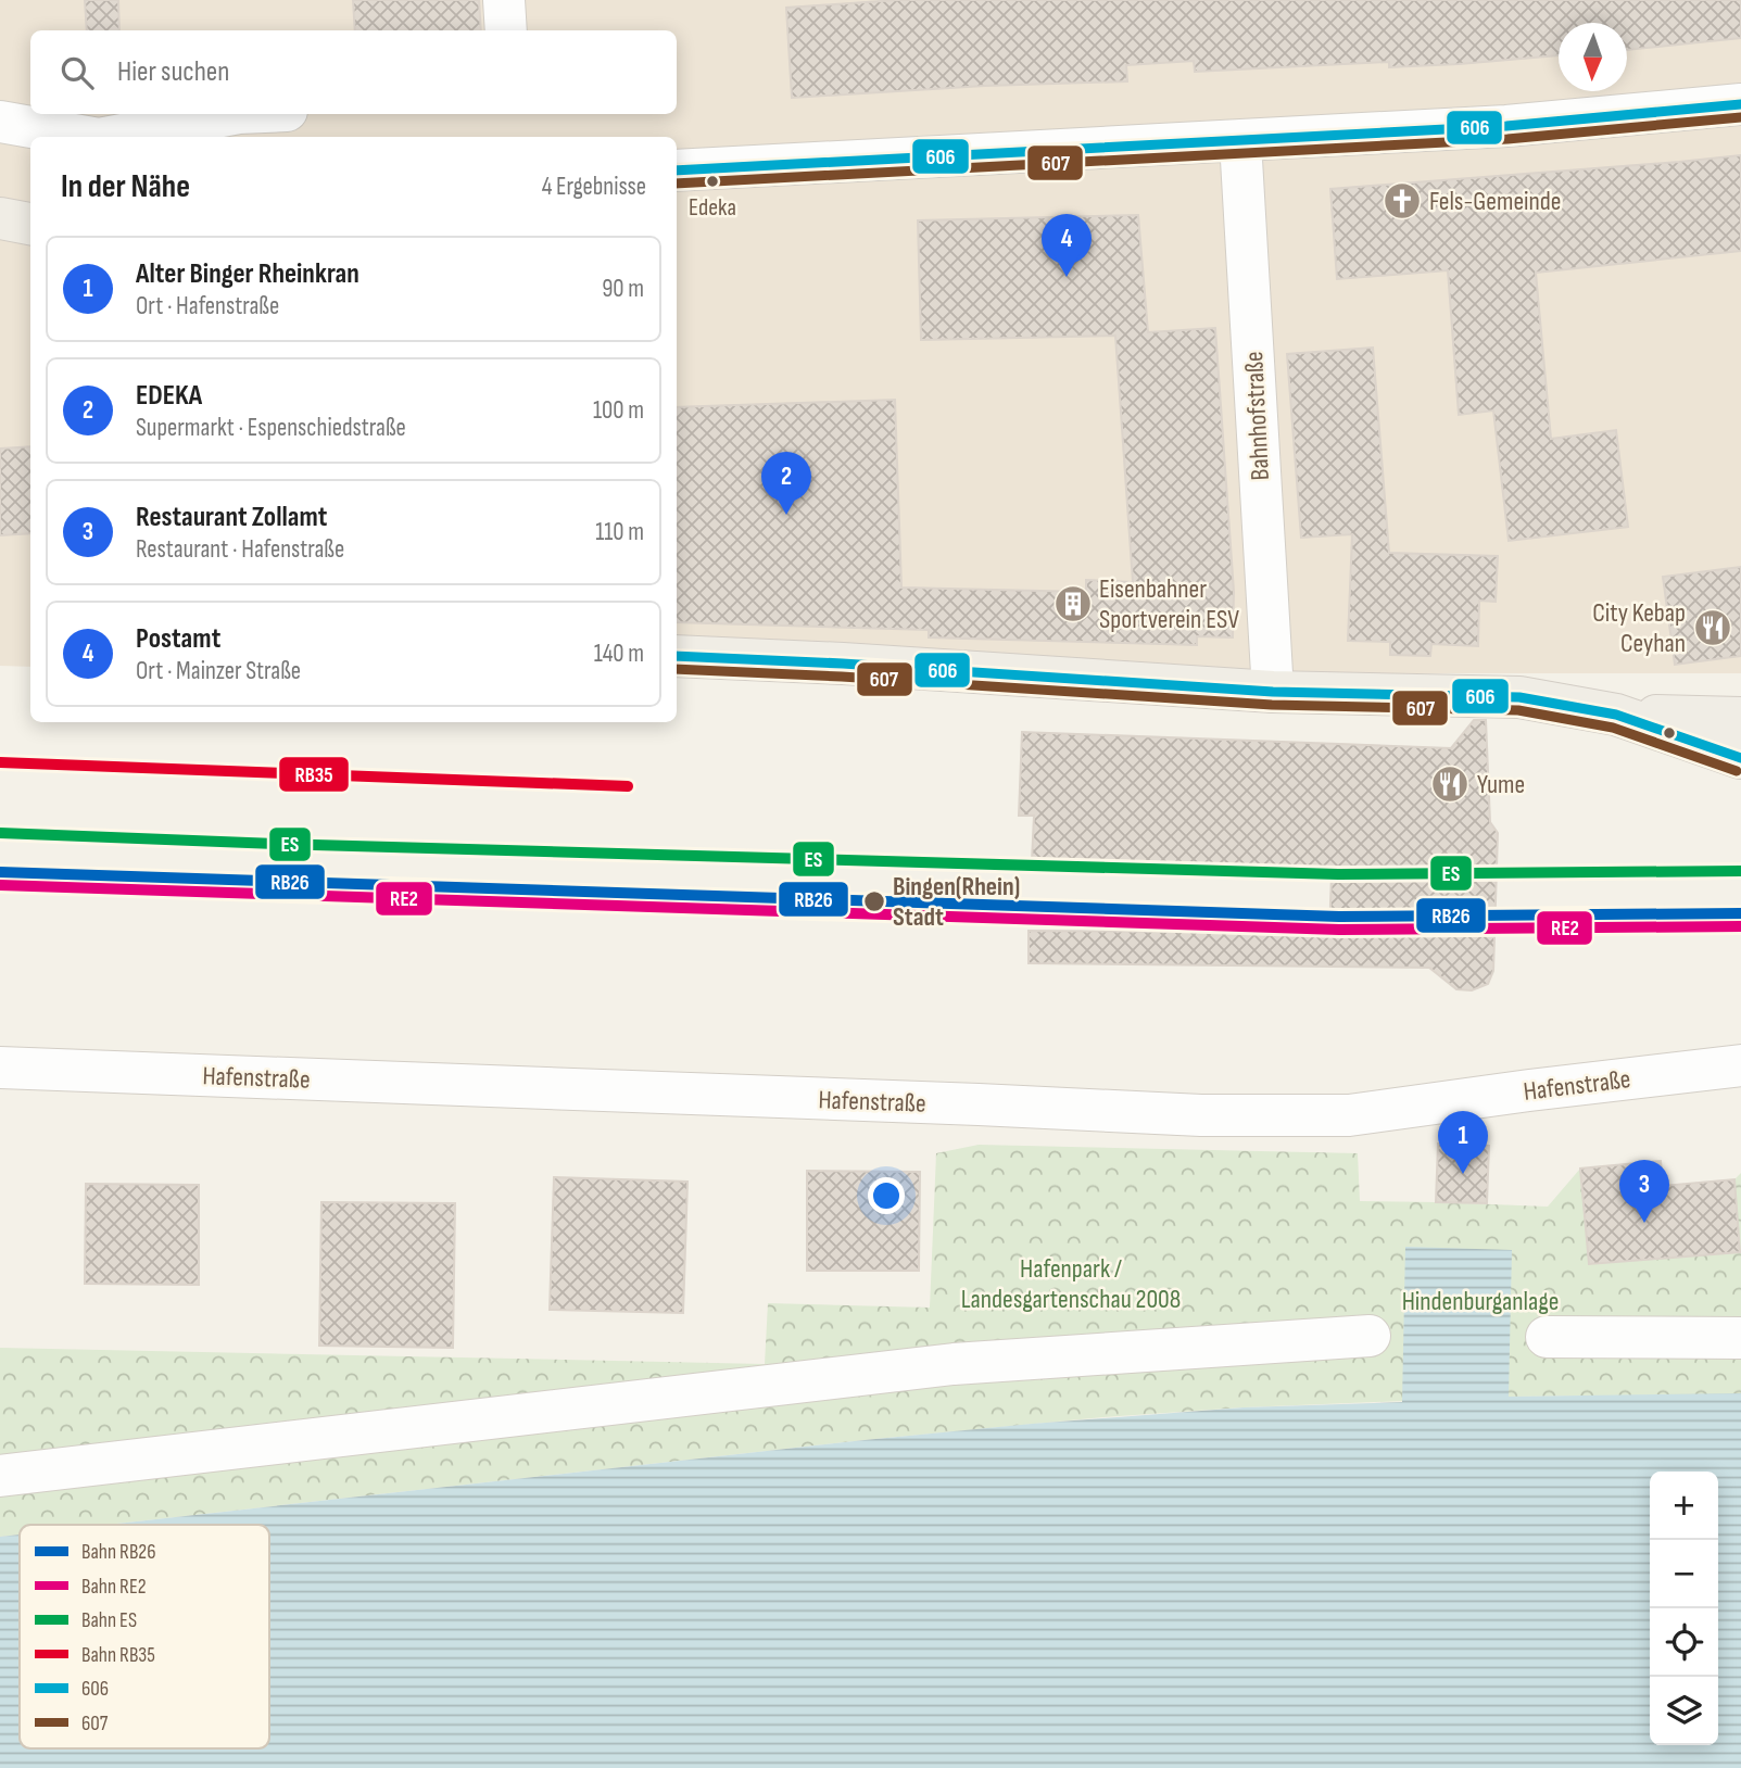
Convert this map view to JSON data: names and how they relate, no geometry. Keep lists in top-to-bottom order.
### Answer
{
  "streets": {
    "street": ["Bahnhofstraße", "Hafenstraße"]
  },
  "parks": ["Hafenpark / Landesgartenschau 2008", "Hindenburganlage"],
  "places": {
    "other": ["Edeka", "Bingen(Rhein) Stadt"],
    "church": ["Fels-Gemeinde"],
    "building": ["Eisenbahner Sportverein ESV"],
    "restaurant": ["City Kebap Ceyhan", "Yume"]
  },
  "lines": [
    "transit line 606",
    "transit line 607",
    "rail line RB35",
    "rail line ES",
    "rail line RB26",
    "rail line RE2"
  ],
  "legend": [
    "Bahn RB26",
    "Bahn RE2",
    "Bahn ES",
    "Bahn RB35",
    "606",
    "607"
  ],
  "north": "bottom",
  "page": {
    "search": "Hier suchen",
    "heading": ["In der Nähe", "4 Ergebnisse"],
    "pins": [
      "4",
      "2",
      "1",
      "3"
    ],
    "list": [
      {
        "mark": "1",
        "name": "Alter Binger Rheinkran",
        "note": "Ort · Hafenstraße",
        "value": "90 m"
      },
      {
        "mark": "2",
        "name": "EDEKA",
        "note": "Supermarkt · Espenschiedstraße",
        "value": "100 m"
      },
      {
        "mark": "3",
        "name": "Restaurant Zollamt",
        "note": "Restaurant · Hafenstraße",
        "value": "110 m"
      },
      {
        "mark": "4",
        "name": "Postamt",
        "note": "Ort · Mainzer Straße",
        "value": "140 m"
      }
    ],
    "map_buttons": ["+", "−"]
  }
}
